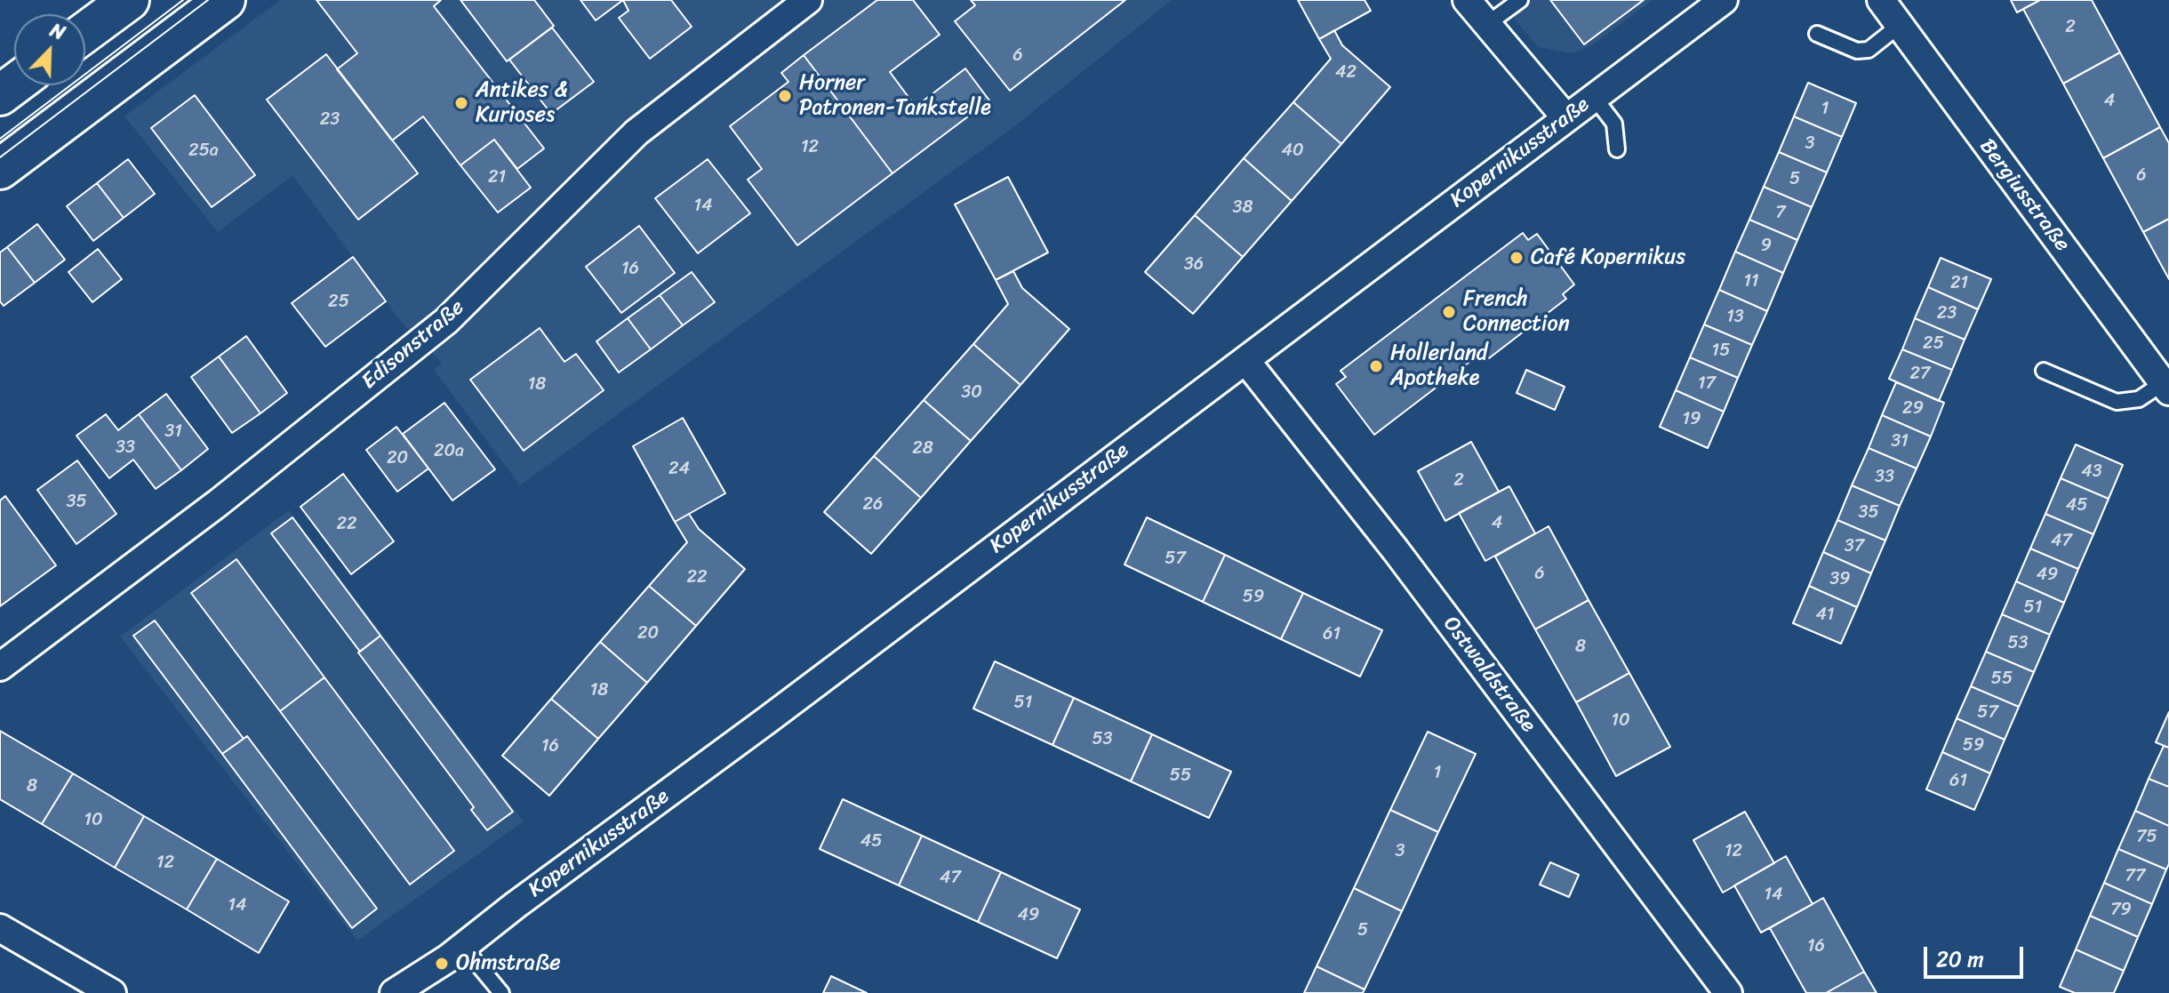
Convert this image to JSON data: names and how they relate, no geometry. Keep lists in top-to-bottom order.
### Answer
{
  "streets": {
    "street": [
      "Kopernikusstraße",
      "Bergiusstraße",
      "Edisonstraße",
      "Ostwaldstraße"
    ]
  },
  "crossings": [
    ["Kopernikusstraße", "Ostwaldstraße"]
  ],
  "places": [
    "Horner Patronen-Tankstelle",
    "Antikes & Kurioses",
    "Café Kopernikus",
    "French Connection",
    "Hollerland Apotheke",
    "Ohmstraße"
  ],
  "house_numbers": [
    "2",
    "6",
    "42",
    "4",
    "1",
    "23",
    "3",
    "12",
    "25a",
    "40",
    "6",
    "21",
    "5",
    "14",
    "38",
    "7",
    "9",
    "36",
    "16",
    "11",
    "21",
    "25",
    "23",
    "13",
    "25",
    "15",
    "27",
    "17",
    "18",
    "30",
    "29",
    "19",
    "31",
    "31",
    "33",
    "28",
    "20a",
    "20",
    "24",
    "43",
    "33",
    "2",
    "35",
    "26",
    "45",
    "35",
    "4",
    "22",
    "47",
    "37",
    "57",
    "6",
    "49",
    "22",
    "39",
    "59",
    "51",
    "41",
    "20",
    "61",
    "53",
    "8",
    "55",
    "18",
    "51",
    "57",
    "10",
    "53",
    "59",
    "16",
    "1",
    "55",
    "61",
    "8",
    "10",
    "75",
    "45",
    "3",
    "12",
    "12",
    "77",
    "47",
    "14",
    "14",
    "79",
    "49",
    "5",
    "16"
  ],
  "scale_bar": "20 m",
  "north": "top right"
}
